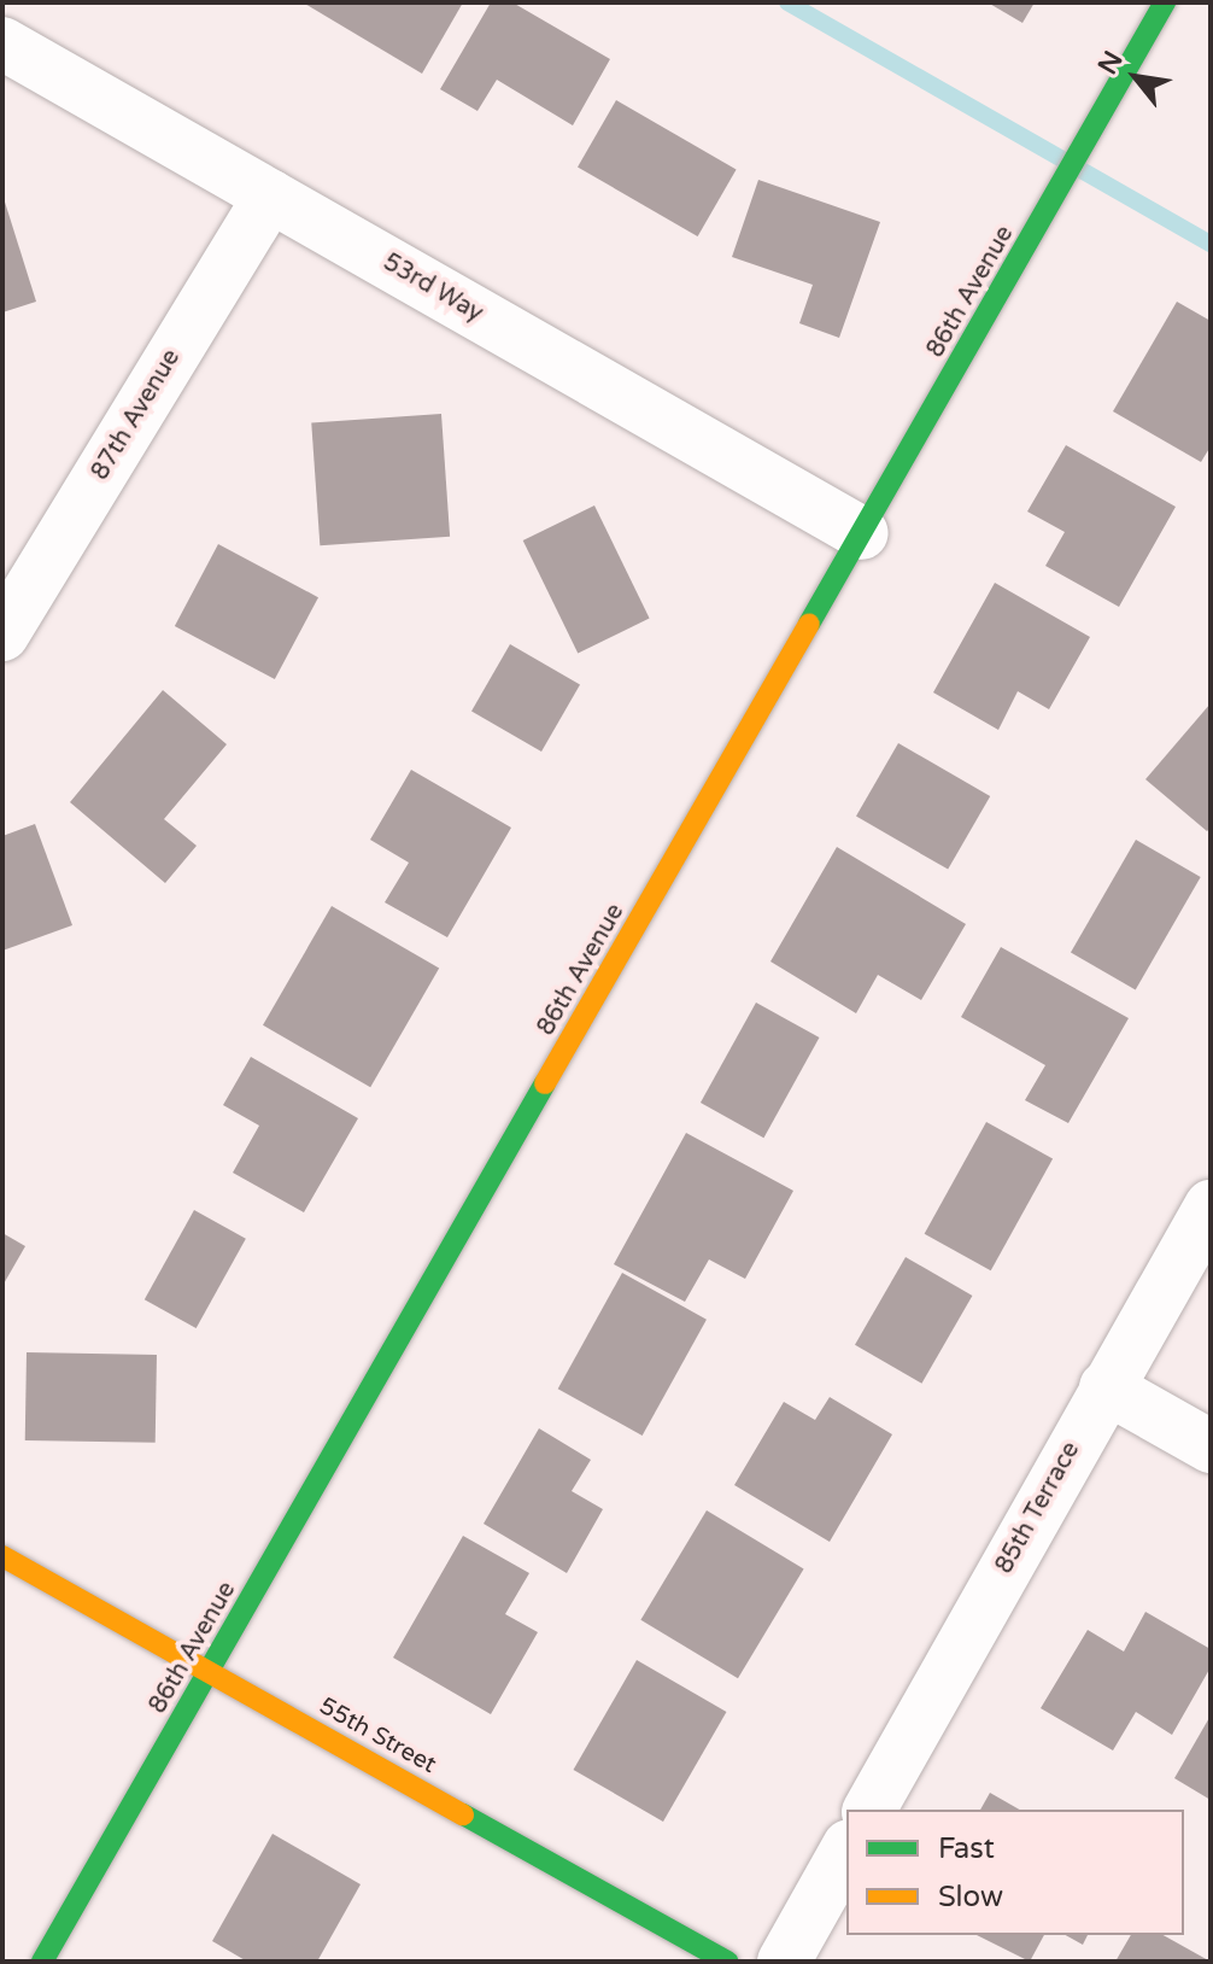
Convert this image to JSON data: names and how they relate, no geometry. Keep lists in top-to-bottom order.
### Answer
{
  "streets": {
    "street": [
      "53rd Way",
      "86th Avenue",
      "87th Avenue",
      "85th Terrace",
      "55th Street"
    ]
  },
  "crossings": [
    ["53rd Way", "86th Avenue"],
    ["53rd Way", "87th Avenue"],
    ["86th Avenue", "55th Street"]
  ],
  "legend": ["Fast", "Slow"],
  "north": "top left"
}
